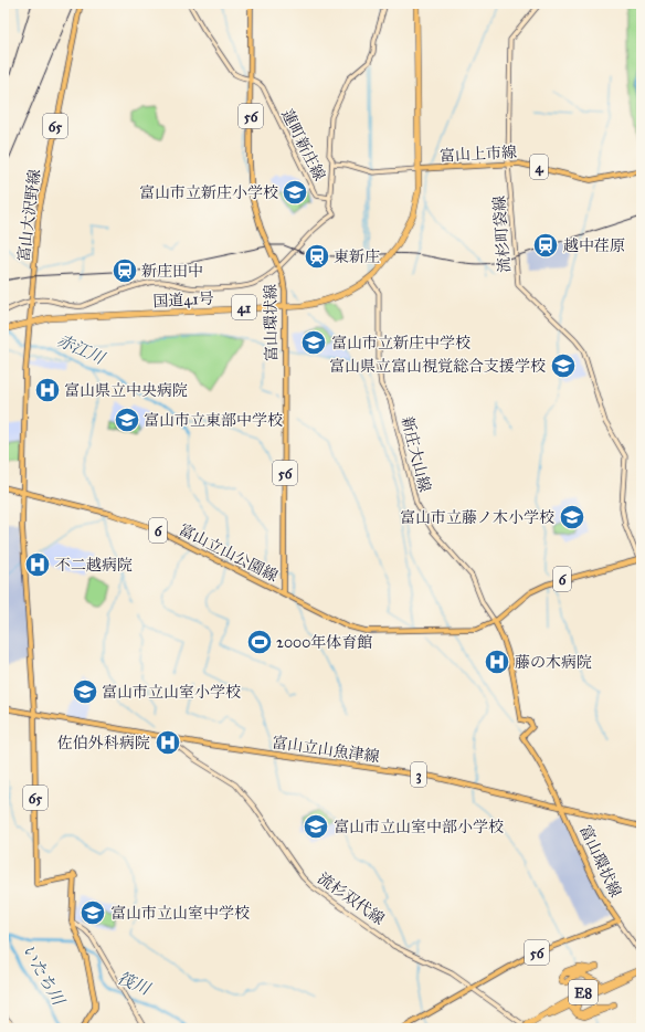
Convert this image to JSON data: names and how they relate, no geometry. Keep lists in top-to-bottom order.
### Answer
{
  "streets": {
    "highway": ["国道41号", "41", "E8"],
    "main road": [
      "56",
      "65",
      "蓮町新庄線",
      "富山上市線",
      "4",
      "富山大沢野線",
      "流杉町袋線",
      "富山環状線",
      "新庄大山線",
      "6",
      "富山立山公園線",
      "富山立山魚津線",
      "3",
      "流杉双代線"
    ]
  },
  "crossings": [
    ["56", "富山環状線"],
    ["56", "流杉双代線"],
    ["蓮町新庄線", "富山上市線"],
    ["蓮町新庄線", "国道41号"],
    ["蓮町新庄線", "富山環状線"],
    ["富山上市線", "流杉町袋線"],
    ["富山上市線", "国道41号"],
    ["富山大沢野線", "国道41号"],
    ["富山大沢野線", "富山立山公園線"],
    ["富山大沢野線", "富山立山魚津線"],
    ["流杉町袋線", "富山立山公園線"],
    ["国道41号", "富山環状線"],
    ["国道41号", "新庄大山線"],
    ["富山環状線", "新庄大山線"],
    ["富山環状線", "富山立山公園線"],
    ["富山環状線", "富山立山魚津線"],
    ["新庄大山線", "富山立山公園線"],
    ["富山立山魚津線", "流杉双代線"],
    ["流杉双代線", "E8"]
  ],
  "water": ["赤江川", "いたち川", "筏川"],
  "places": {
    "school or university": [
      "富山市立新庄小学校",
      "富山市立新庄中学校",
      "富山県立富山視覚総合支援学校",
      "富山市立東部中学校",
      "富山市立藤ノ木小学校",
      "富山市立山室小学校",
      "富山市立山室中部小学校",
      "富山市立山室中学校"
    ],
    "station": ["越中荏原", "東新庄", "新庄田中"],
    "hospital": [
      "富山県立中央病院",
      "不二越病院",
      "藤の木病院",
      "佐伯外科病院"
    ],
    "sports": ["2000年体育館"]
  }
}
